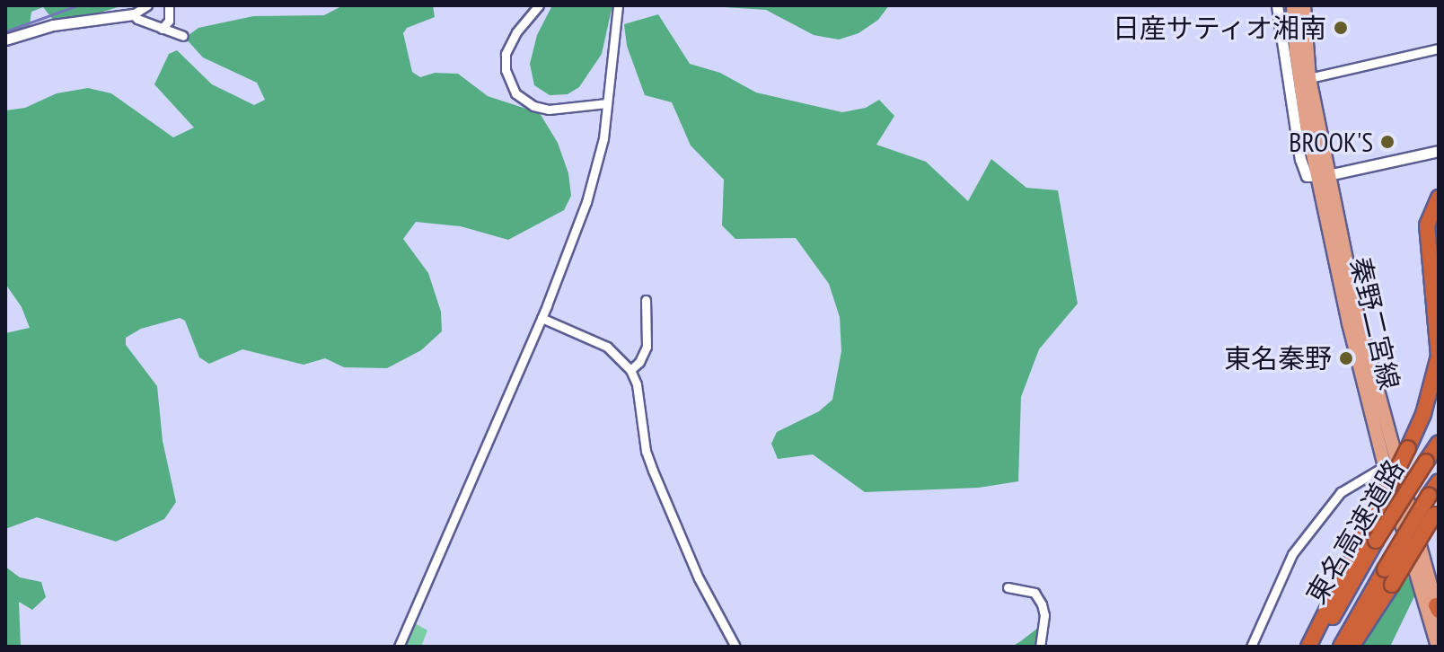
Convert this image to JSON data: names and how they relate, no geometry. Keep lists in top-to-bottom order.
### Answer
{
  "streets": {
    "highway": ["東名高速道路"],
    "main road": ["秦野二宮線"]
  },
  "places": ["日産サティオ湘南", "BROOK'S", "東名秦野"]
}
